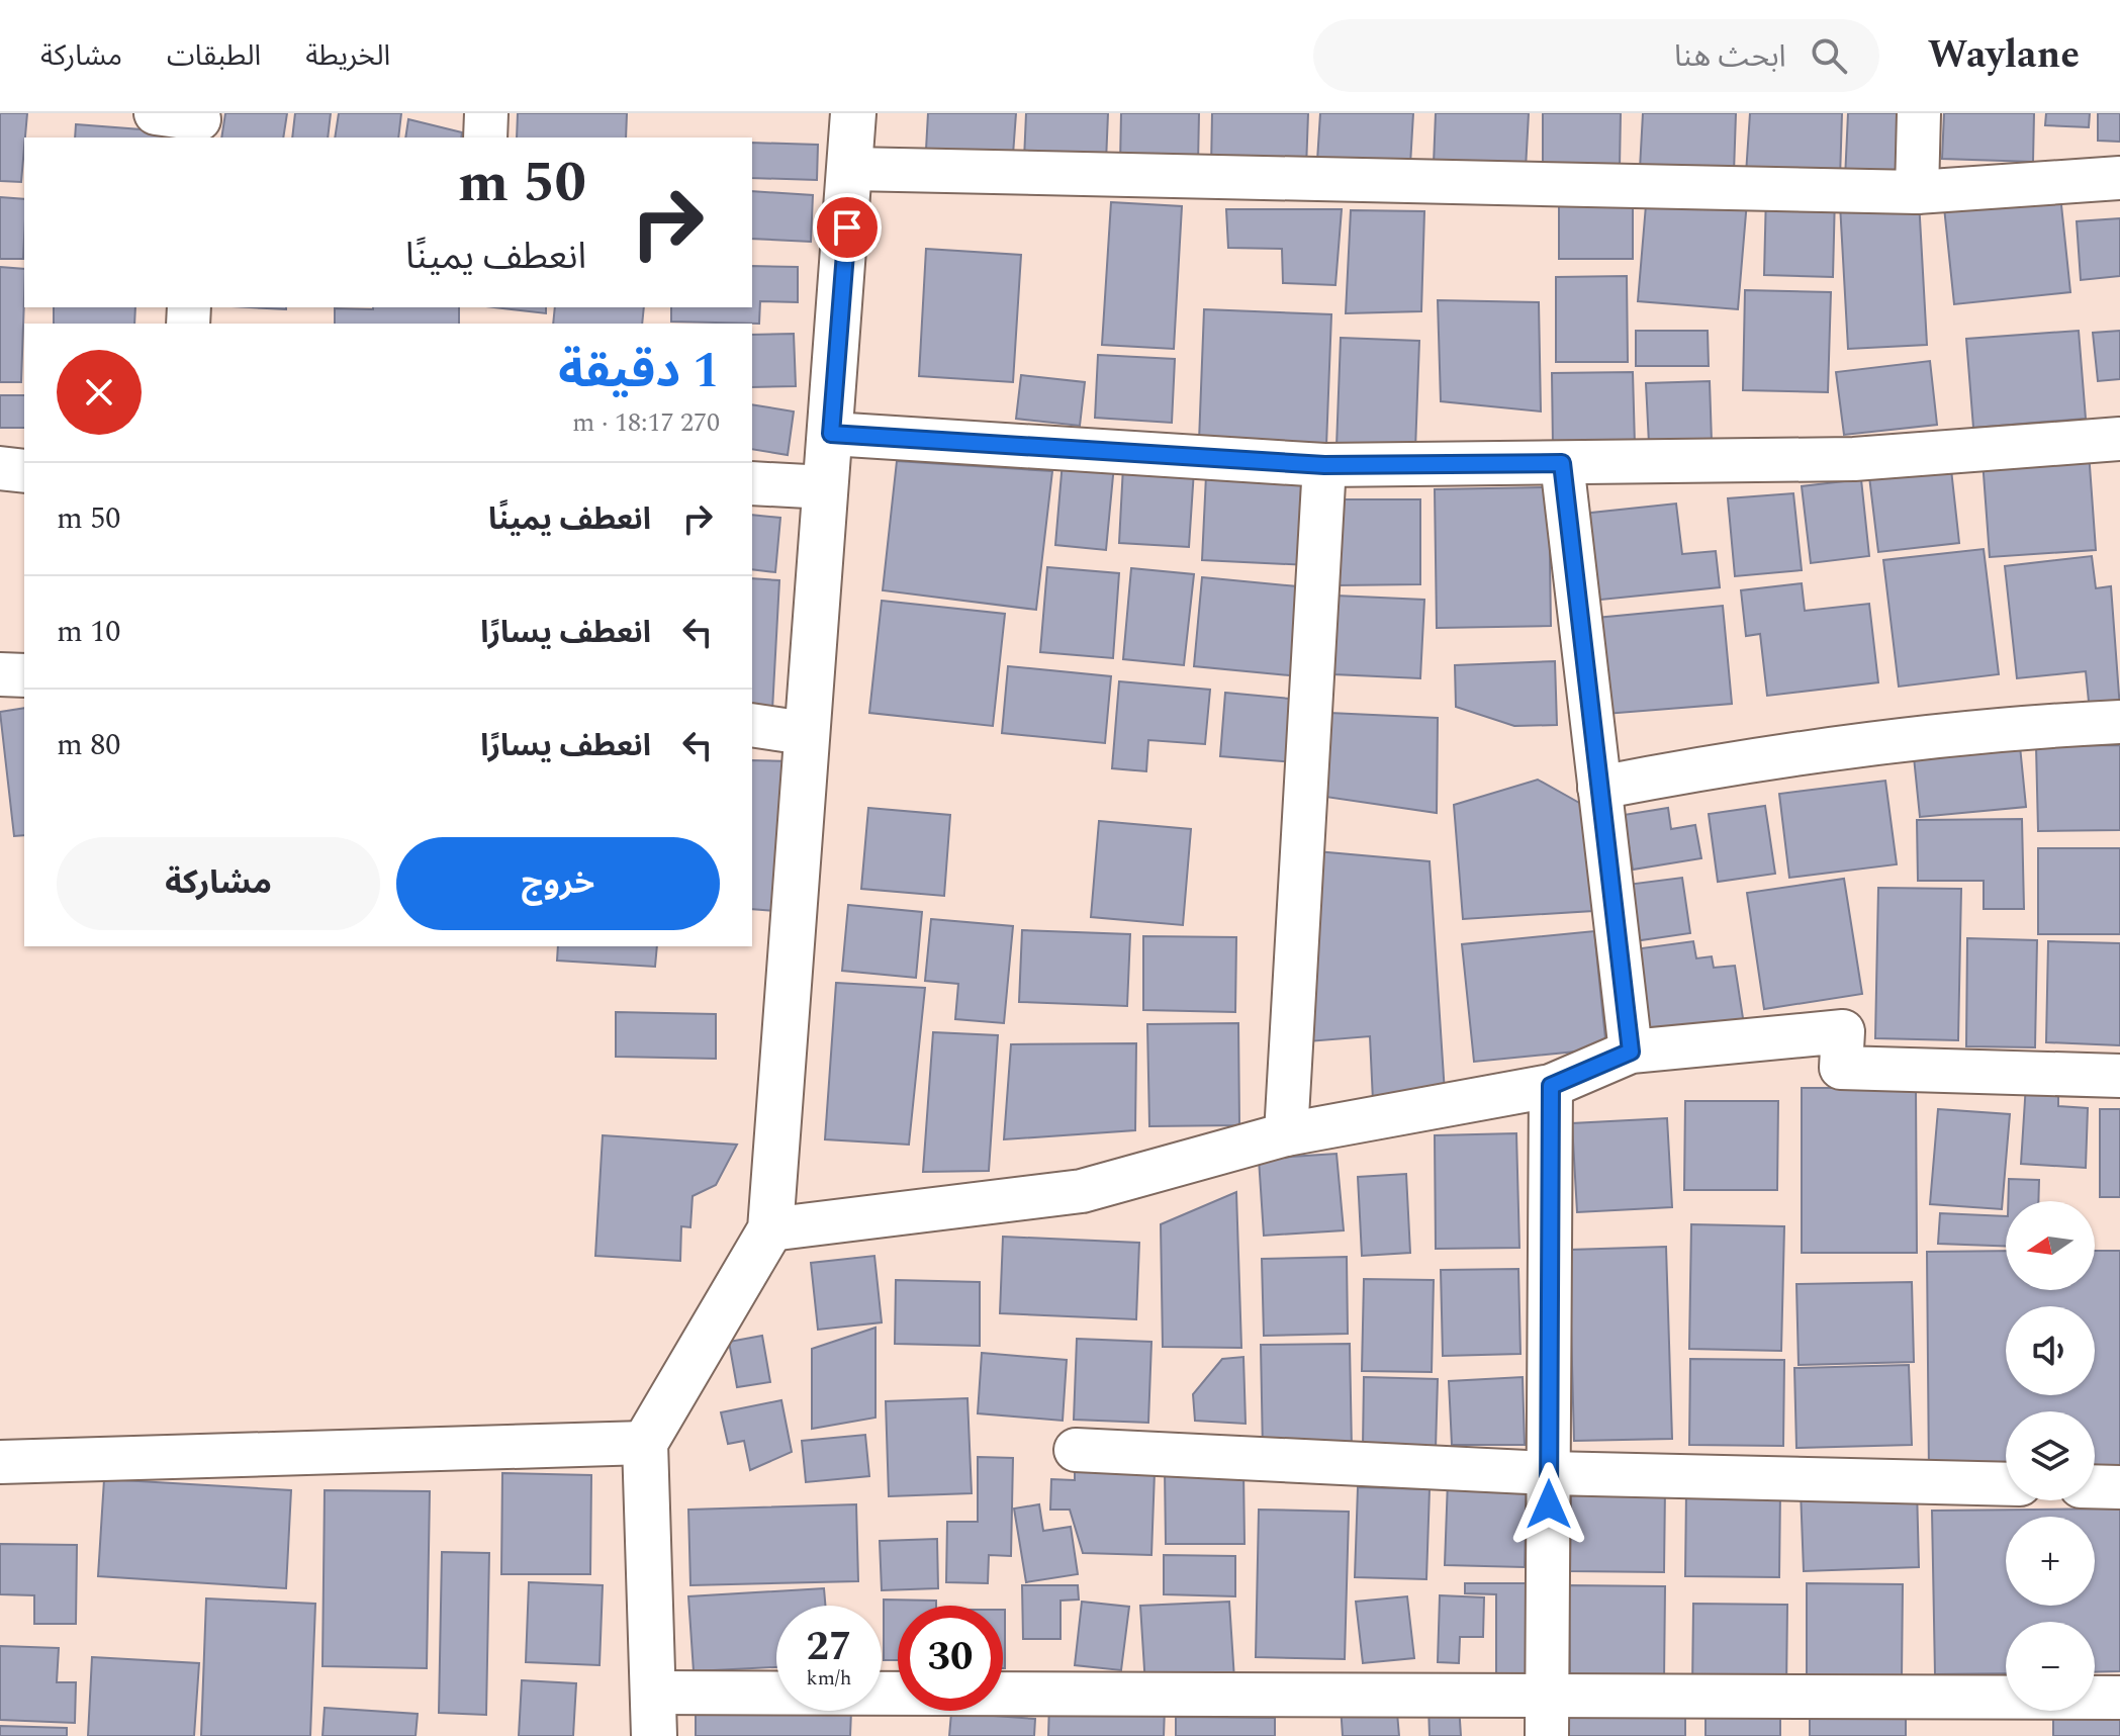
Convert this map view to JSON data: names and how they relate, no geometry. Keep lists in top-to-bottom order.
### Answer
{
  "north": "left",
  "page": {
    "header": "Waylane",
    "search": "ابحث هنا",
    "nav": ["الخريطة", "الطبقات", "مشاركة"],
    "turn": ["50 m", "انعطف يمينًا"],
    "heading": ["1 دقيقة", "270 m · 18:17"],
    "list": [
      {
        "name": "انعطف يمينًا",
        "value": "50 m"
      },
      {
        "name": "انعطف يسارًا",
        "value": "10 m"
      },
      {
        "name": "انعطف يسارًا",
        "value": "80 m"
      }
    ],
    "buttons": ["خروج", "مشاركة"],
    "map_buttons": ["+", "−"],
    "speed": "27 km/h",
    "limit": "30"
  }
}
